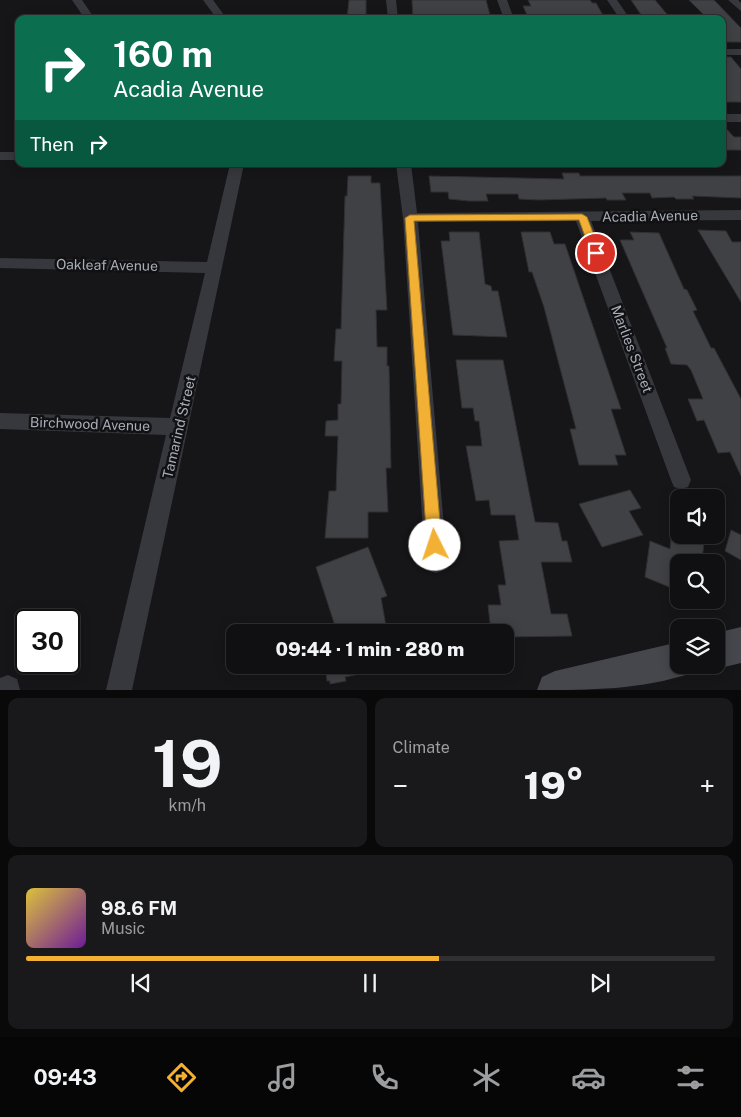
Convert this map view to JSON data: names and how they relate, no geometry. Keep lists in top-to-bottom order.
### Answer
{
  "streets": {
    "street": [
      "Acadia Avenue",
      "Oakleaf Avenue",
      "Marlies Street",
      "Birchwood Avenue",
      "Tamarind Street"
    ]
  },
  "crossings": [
    ["Acadia Avenue", "Marlies Street"],
    ["Oakleaf Avenue", "Tamarind Street"],
    ["Birchwood Avenue", "Tamarind Street"]
  ],
  "page": {
    "turn": ["160 m", "Acadia Avenue"],
    "then": "Then",
    "limit": "30",
    "trip": "09:44 · 1 min · 280 m",
    "tile": [
      ["19", "km/h"],
      "Climate"
    ],
    "heat": ["−", "19°", "+"],
    "song": ["98.6 FM", "Music"],
    "tabs": "09:43"
  }
}
